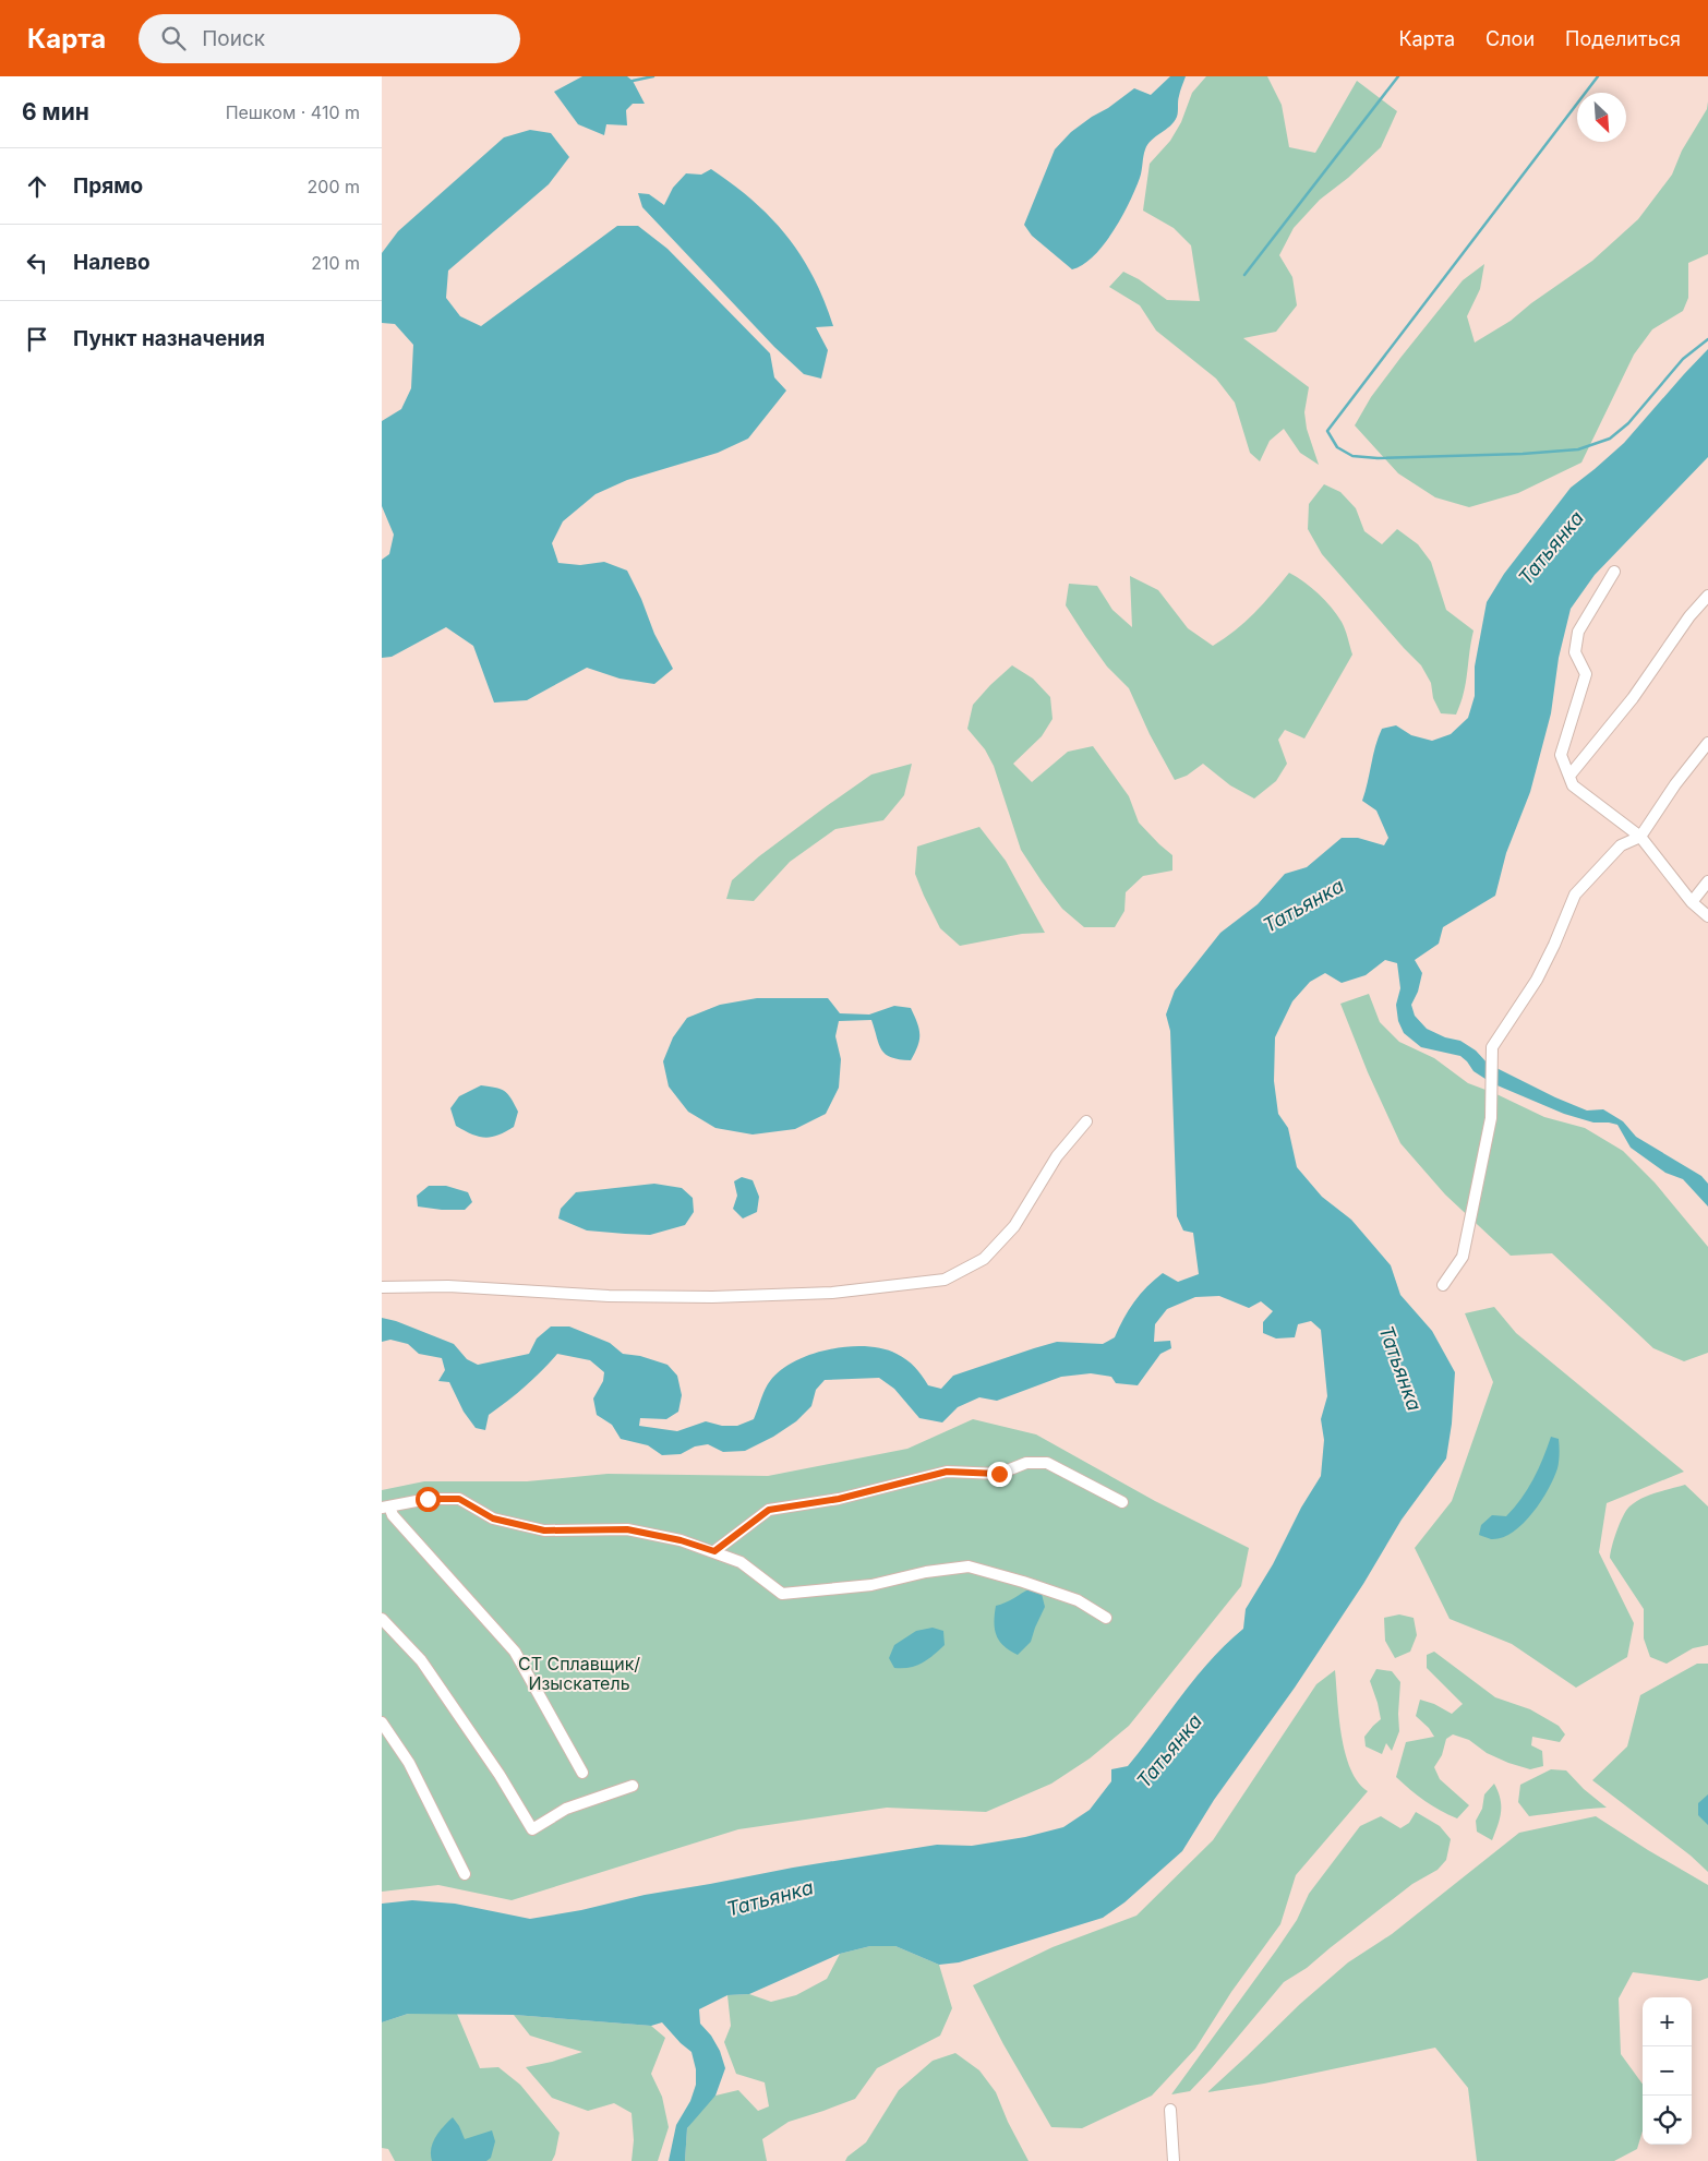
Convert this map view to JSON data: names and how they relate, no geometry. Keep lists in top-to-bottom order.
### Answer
{
  "water": ["Татьянка"],
  "parks": ["СТ Сплавщик/ Изыскатель"],
  "north": "bottom right",
  "page": {
    "header": "Карта",
    "search": "Поиск",
    "nav": ["Карта", "Слои", "Поделиться"],
    "heading": ["6 мин", "Пешком · 410 m"],
    "list": [
      ["Прямо", "200 m"],
      ["Налево", "210 m"],
      "Пункт назначения"
    ],
    "map_buttons": ["+", "−"]
  }
}
